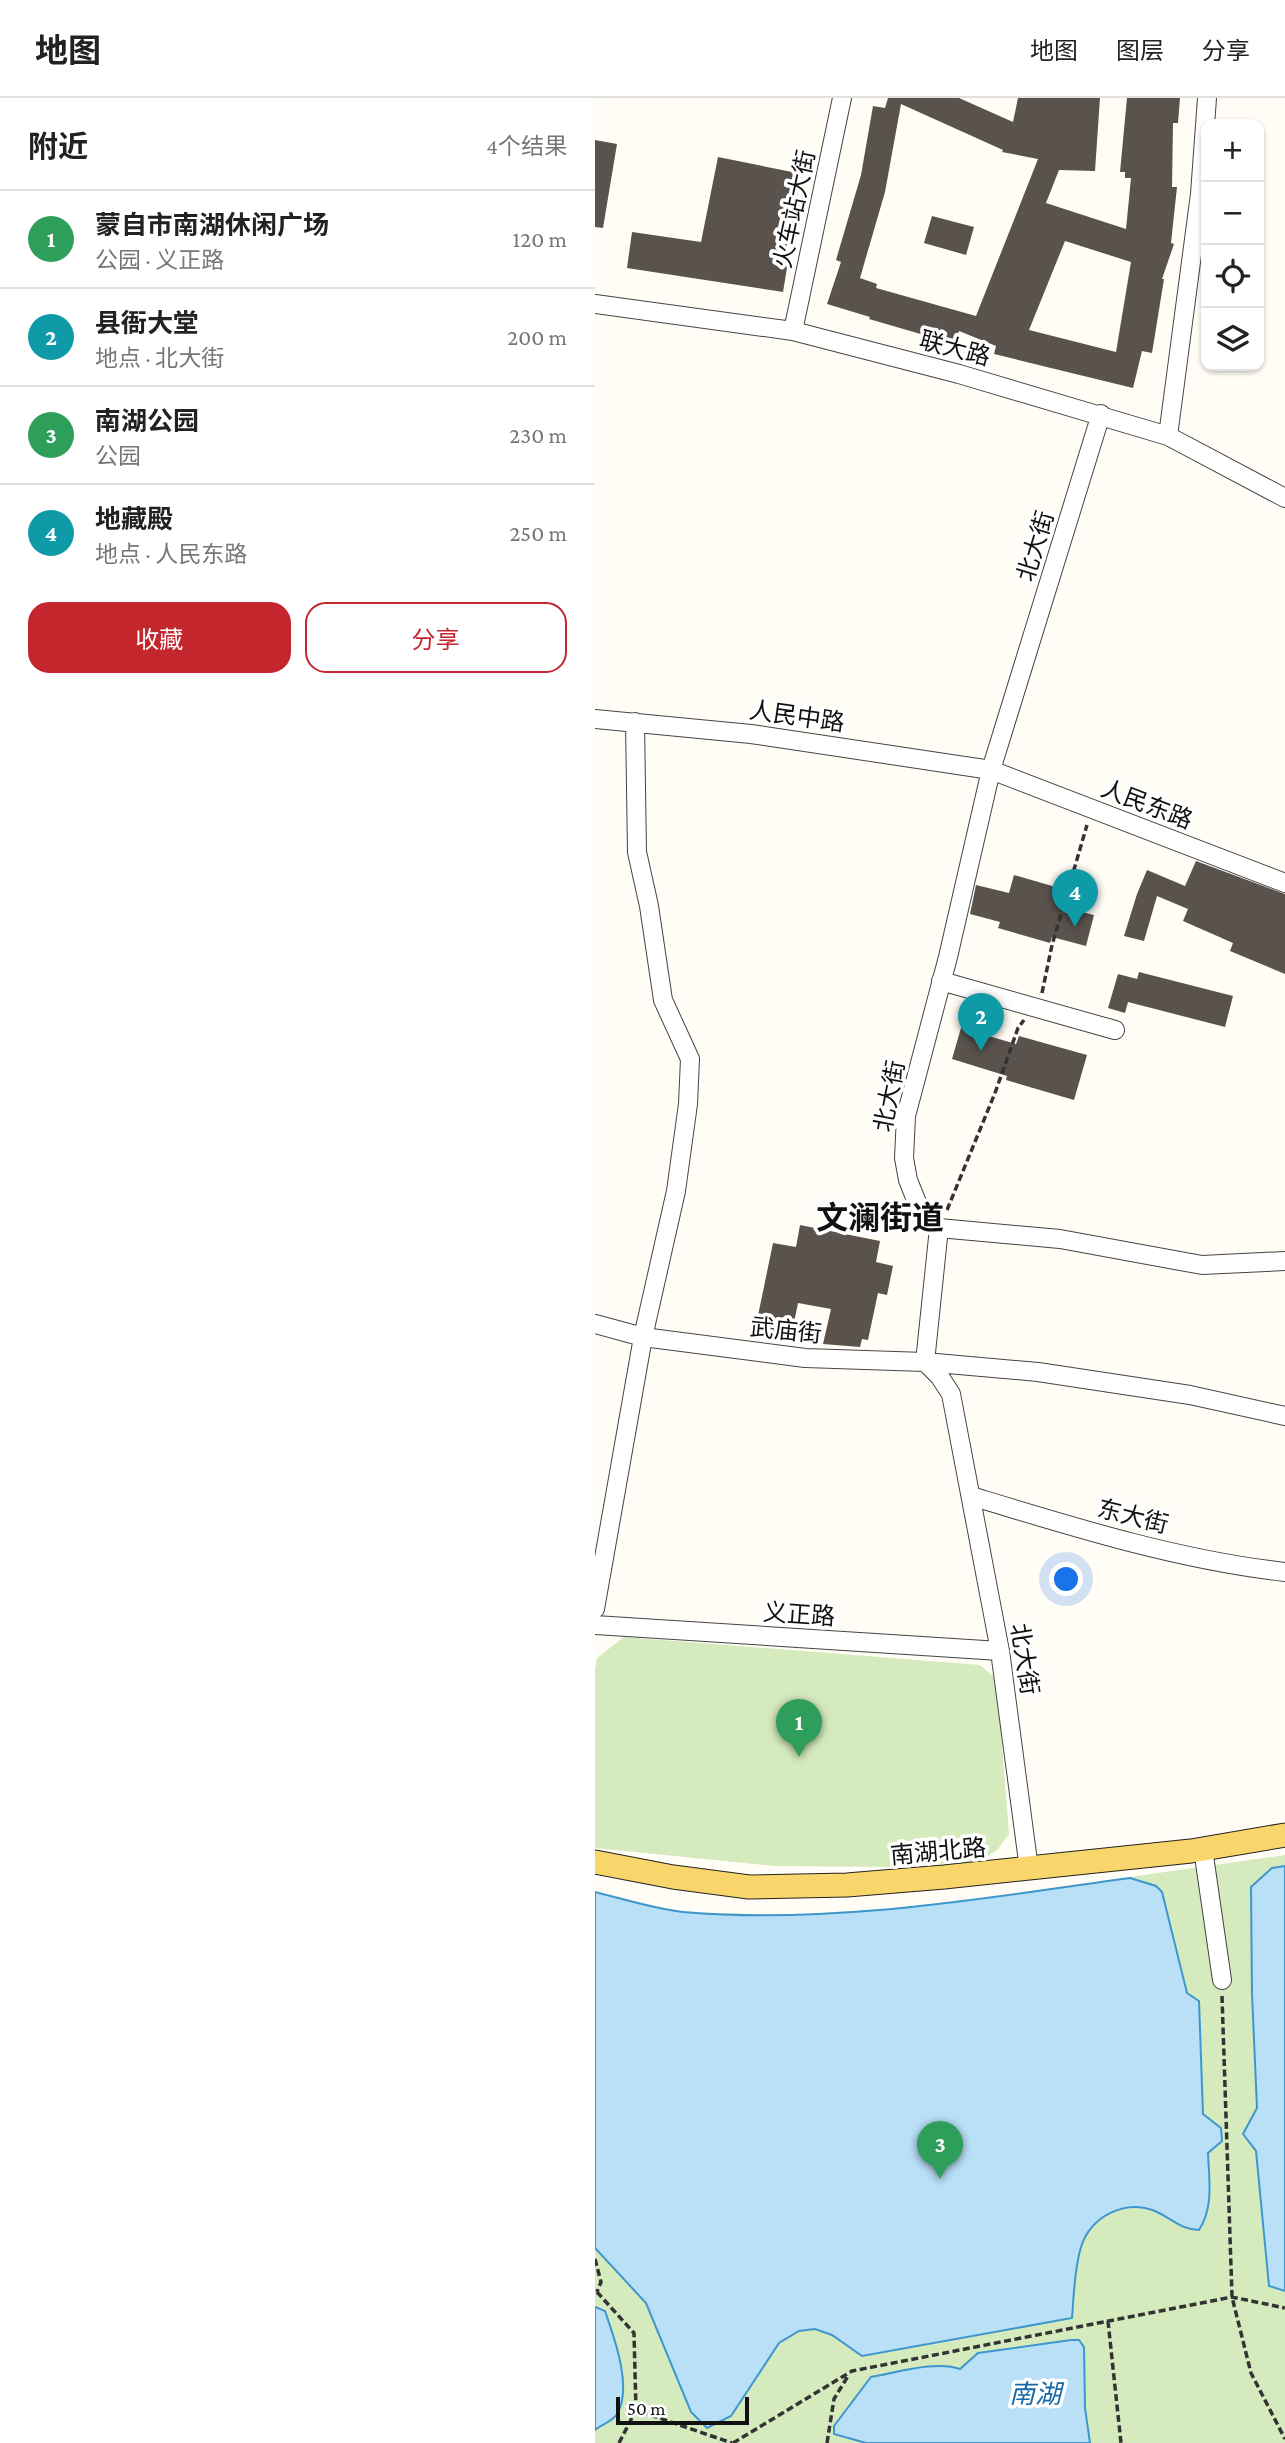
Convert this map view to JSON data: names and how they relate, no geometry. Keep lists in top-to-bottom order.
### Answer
{
  "streets": {
    "main road": ["南湖北路"],
    "street": [
      "火车站大街",
      "联大路",
      "北大街",
      "人民中路",
      "人民东路",
      "武庙街",
      "东大街",
      "义正路"
    ]
  },
  "crossings": [
    ["火车站大街", "联大路"],
    ["联大路", "北大街"],
    ["北大街", "人民中路"],
    ["北大街", "人民东路"],
    ["北大街", "武庙街"],
    ["北大街", "东大街"],
    ["北大街", "义正路"],
    ["北大街", "南湖北路"],
    ["人民中路", "人民东路"]
  ],
  "districts": ["文澜街道"],
  "water": ["南湖"],
  "scale_bar": "50 m",
  "page": {
    "header": "地图",
    "nav": ["地图", "图层", "分享"],
    "heading": ["附近", "4个结果"],
    "map_buttons": ["+", "−"],
    "list": [
      {
        "mark": "1",
        "name": "蒙自市南湖休闲广场",
        "note": "公园 · 义正路",
        "value": "120 m"
      },
      {
        "mark": "2",
        "name": "县衙大堂",
        "note": "地点 · 北大街",
        "value": "200 m"
      },
      {
        "mark": "3",
        "name": "南湖公园",
        "note": "公园",
        "value": "230 m"
      },
      {
        "mark": "4",
        "name": "地藏殿",
        "note": "地点 · 人民东路",
        "value": "250 m"
      }
    ],
    "buttons": ["收藏", "分享"],
    "pins": [
      "4",
      "2",
      "1",
      "3"
    ],
    "scale": "50 m"
  }
}
